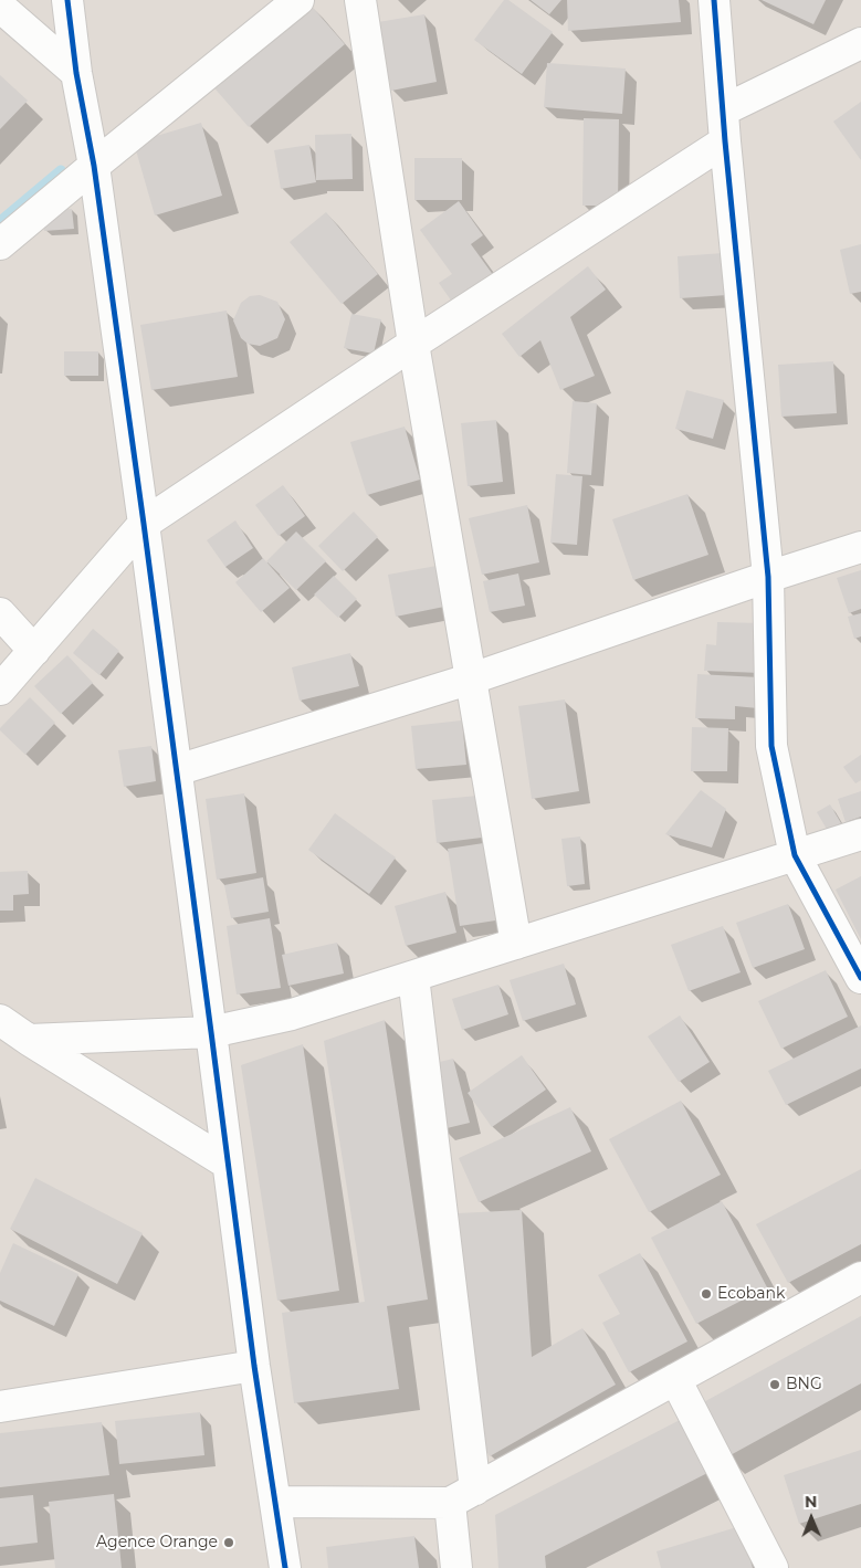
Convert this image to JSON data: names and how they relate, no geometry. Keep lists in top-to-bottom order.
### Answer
{
  "places": ["Ecobank", "BNG", "Agence Orange"],
  "north": "top"
}
